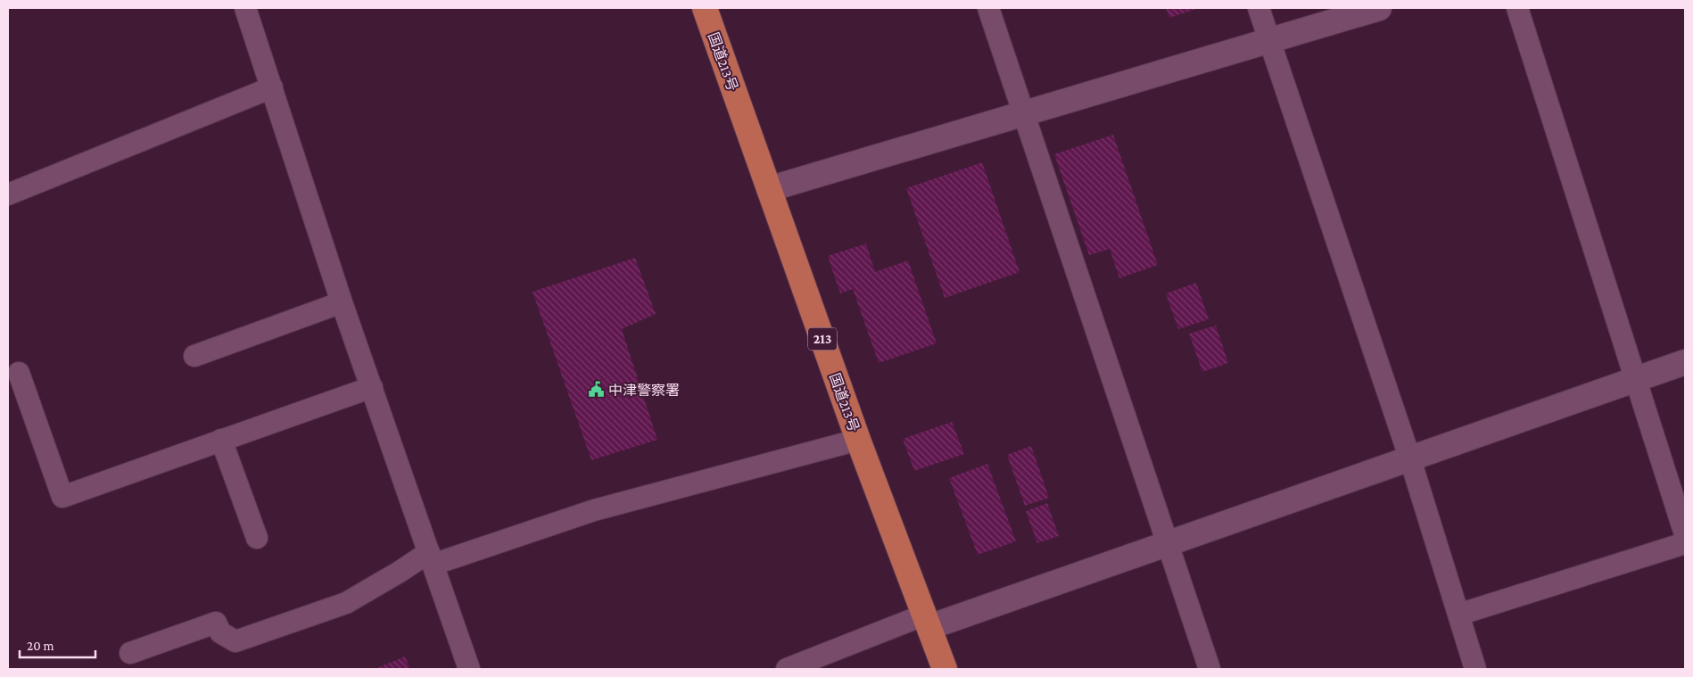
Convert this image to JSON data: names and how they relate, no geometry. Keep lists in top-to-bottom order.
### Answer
{
  "streets": {
    "highway": ["国道213号", "213"]
  },
  "places": {
    "public building": ["中津警察署"]
  },
  "scale_bar": "20 m"
}
